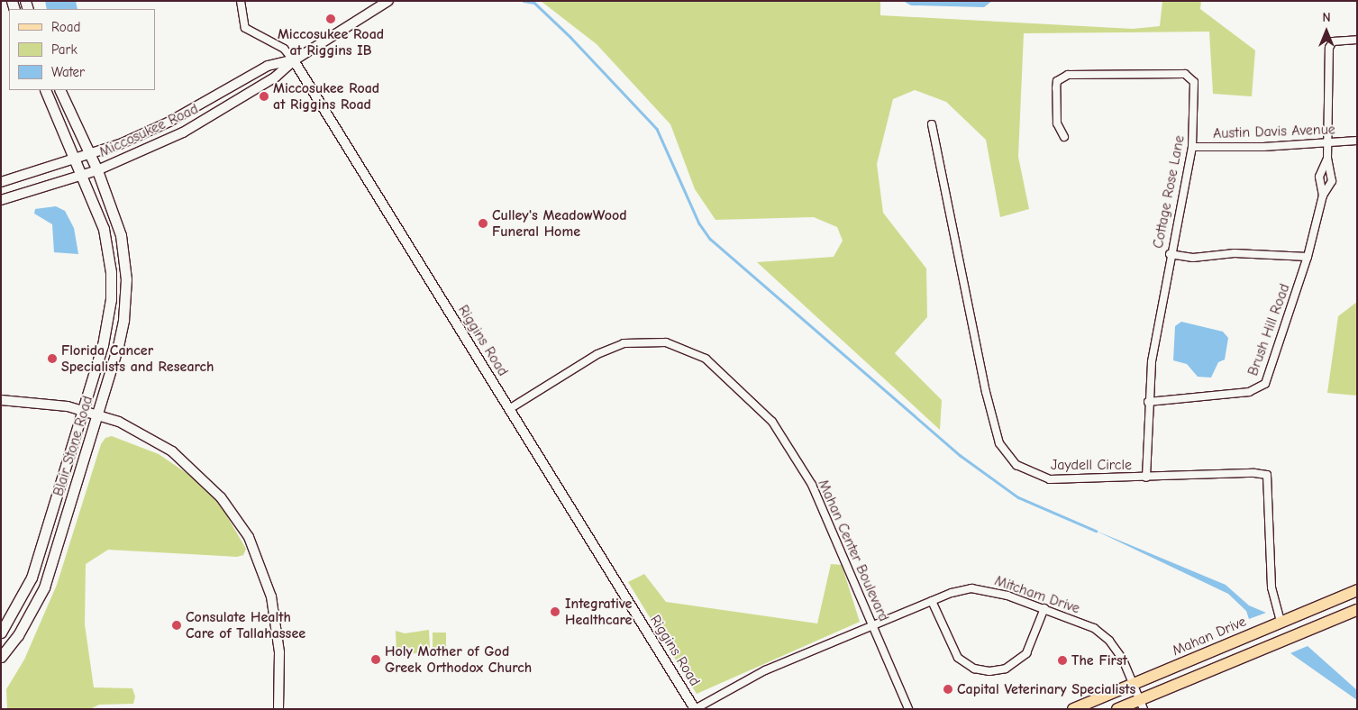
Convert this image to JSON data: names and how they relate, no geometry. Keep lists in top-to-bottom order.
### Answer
{
  "streets": {
    "main road": ["Blair Stone Road", "Mahan Drive"],
    "street": [
      "Miccosukee Road",
      "Austin Davis Avenue",
      "Cottage Rose Lane",
      "Brush Hill Road",
      "Riggins Road",
      "Jaydell Circle",
      "Mahan Center Boulevard",
      "Mitcham Drive"
    ]
  },
  "crossings": [
    ["Miccosukee Road", "Riggins Road"],
    ["Miccosukee Road", "Blair Stone Road"],
    ["Austin Davis Avenue", "Cottage Rose Lane"],
    ["Austin Davis Avenue", "Brush Hill Road"],
    ["Cottage Rose Lane", "Brush Hill Road"],
    ["Cottage Rose Lane", "Jaydell Circle"],
    ["Riggins Road", "Mahan Center Boulevard"],
    ["Riggins Road", "Mitcham Drive"],
    ["Jaydell Circle", "Mahan Drive"],
    ["Mahan Center Boulevard", "Mitcham Drive"],
    ["Mitcham Drive", "Mahan Drive"]
  ],
  "places": [
    "Miccosukee Road at Riggins IB",
    "Miccosukee Road at Riggins Road",
    "Culley's MeadowWood Funeral Home",
    "Florida Cancer Specialists and Research",
    "Integrative Healthcare",
    "Consulate Health Care of Tallahassee",
    "Holy Mother of God Greek Orthodox Church",
    "The First",
    "Capital Veterinary Specialists"
  ],
  "legend": ["Road", "Park", "Water"],
  "north": "top"
}
